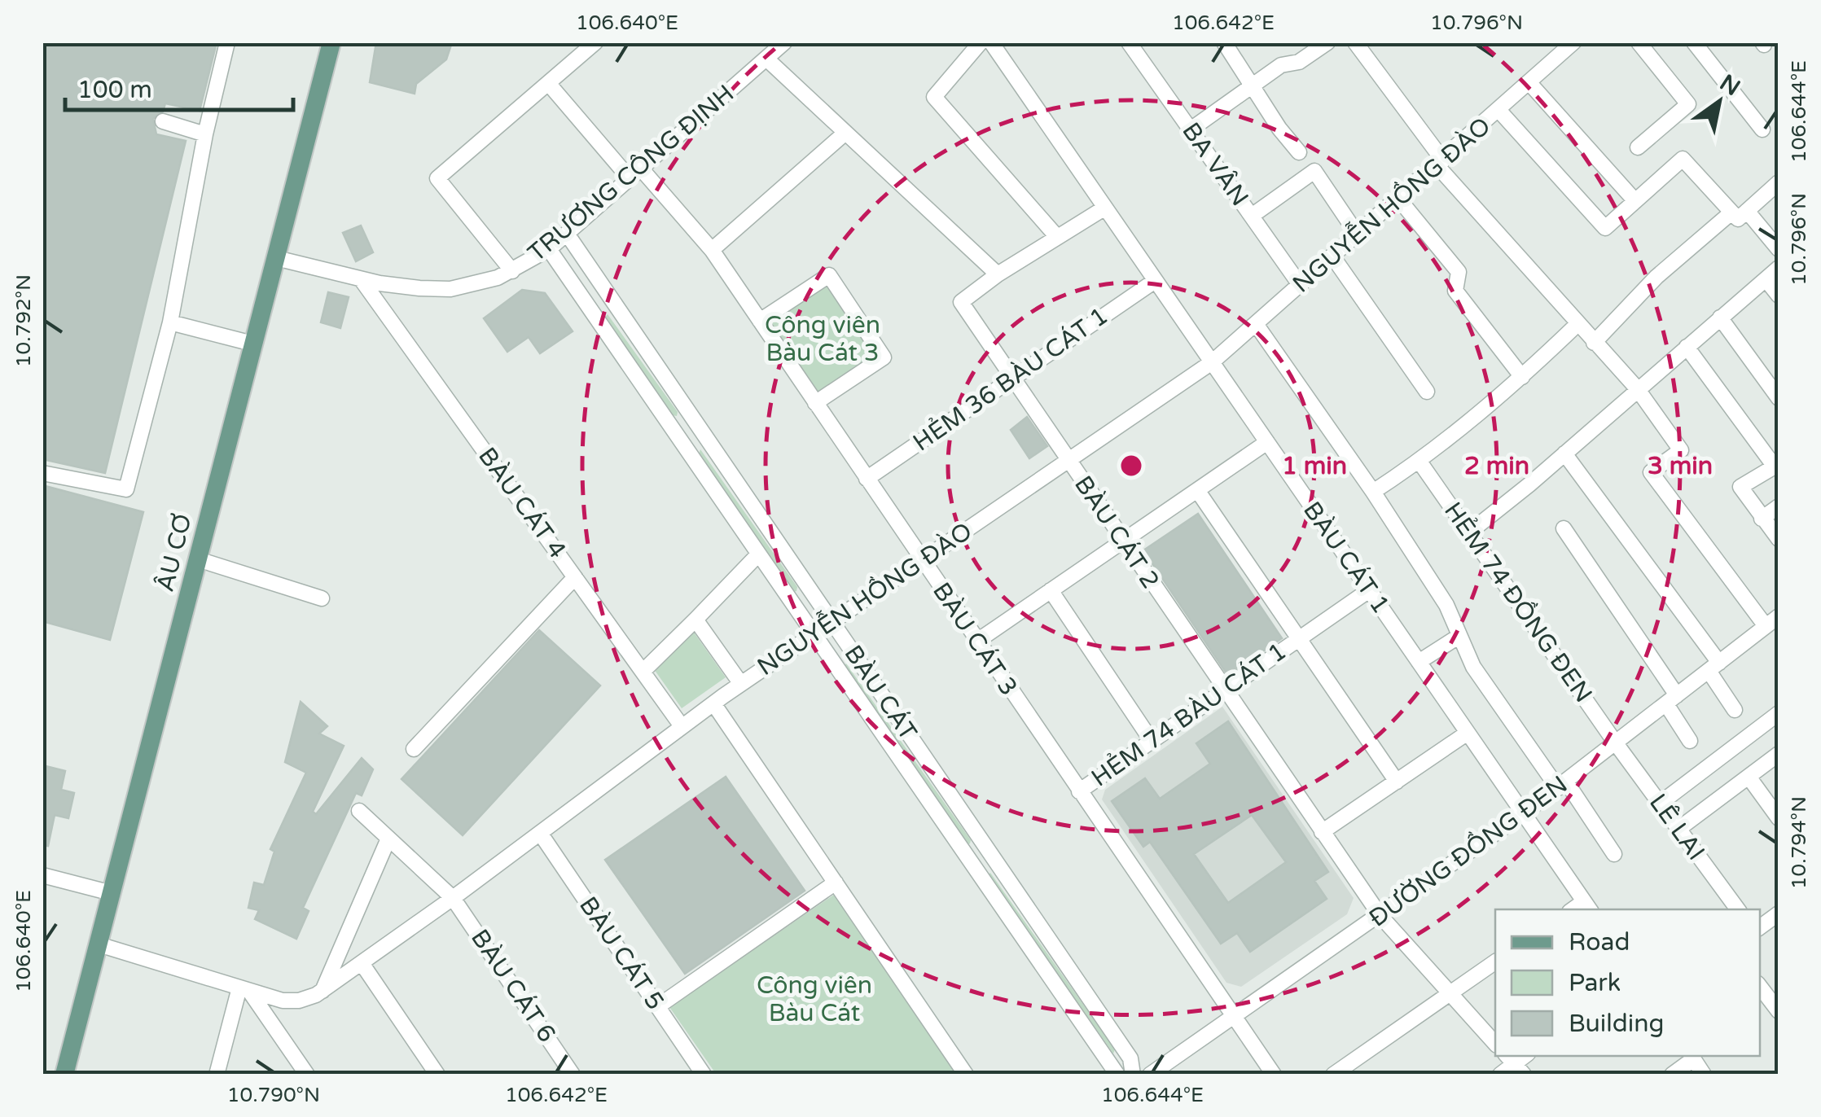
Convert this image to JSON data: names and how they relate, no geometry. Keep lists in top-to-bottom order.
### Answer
{
  "streets": {
    "main road": ["ÂU CƠ"],
    "street": [
      "BA VÂN",
      "TRƯƠNG CÔNG ĐỊNH",
      "NGUYỄN HỒNG ĐÀO",
      "HẺM 36 BÀU CÁT 1",
      "BÀU CÁT 4",
      "BÀU CÁT 2",
      "BÀU CÁT 1",
      "HẺM 74 ĐỒNG ĐEN",
      "BÀU CÁT 3",
      "BÀU CÁT",
      "HẺM 74 BÀU CÁT 1",
      "LÊ LAI",
      "ĐƯỜNG ĐỒNG ĐEN",
      "BÀU CÁT 5",
      "BÀU CÁT 6"
    ]
  },
  "crossings": [
    ["BA VÂN", "NGUYỄN HỒNG ĐÀO"],
    ["TRƯƠNG CÔNG ĐỊNH", "BÀU CÁT 4"],
    ["TRƯƠNG CÔNG ĐỊNH", "ÂU CƠ"],
    ["TRƯƠNG CÔNG ĐỊNH", "BÀU CÁT 3"],
    ["TRƯƠNG CÔNG ĐỊNH", "BÀU CÁT"],
    ["NGUYỄN HỒNG ĐÀO", "BÀU CÁT 4"],
    ["NGUYỄN HỒNG ĐÀO", "BÀU CÁT 2"],
    ["NGUYỄN HỒNG ĐÀO", "ÂU CƠ"],
    ["NGUYỄN HỒNG ĐÀO", "BÀU CÁT 1"],
    ["NGUYỄN HỒNG ĐÀO", "BÀU CÁT 3"],
    ["NGUYỄN HỒNG ĐÀO", "BÀU CÁT"],
    ["NGUYỄN HỒNG ĐÀO", "BÀU CÁT 5"],
    ["NGUYỄN HỒNG ĐÀO", "BÀU CÁT 6"],
    ["HẺM 36 BÀU CÁT 1", "BÀU CÁT 2"],
    ["HẺM 36 BÀU CÁT 1", "BÀU CÁT 1"],
    ["HẺM 36 BÀU CÁT 1", "BÀU CÁT 3"],
    ["BÀU CÁT 2", "HẺM 74 BÀU CÁT 1"],
    ["BÀU CÁT 2", "ĐƯỜNG ĐỒNG ĐEN"],
    ["BÀU CÁT 1", "HẺM 74 BÀU CÁT 1"],
    ["BÀU CÁT 1", "ĐƯỜNG ĐỒNG ĐEN"],
    ["HẺM 74 ĐỒNG ĐEN", "LÊ LAI"],
    ["HẺM 74 ĐỒNG ĐEN", "ĐƯỜNG ĐỒNG ĐEN"],
    ["BÀU CÁT 3", "HẺM 74 BÀU CÁT 1"],
    ["BÀU CÁT 3", "ĐƯỜNG ĐỒNG ĐEN"],
    ["LÊ LAI", "ĐƯỜNG ĐỒNG ĐEN"]
  ],
  "parks": ["Công viên Bàu Cát 3", "Công viên Bàu Cát"],
  "legend": ["Road", "Park", "Building"],
  "scale_bar": "100 m",
  "north": "top right",
  "coordinates": [
    "106.640°E",
    "106.642°E",
    "10.796°N",
    "106.644°E",
    "10.792°N",
    "10.794°N",
    "10.790°N"
  ],
  "rings": ["1 min", "2 min", "3 min"]
}
